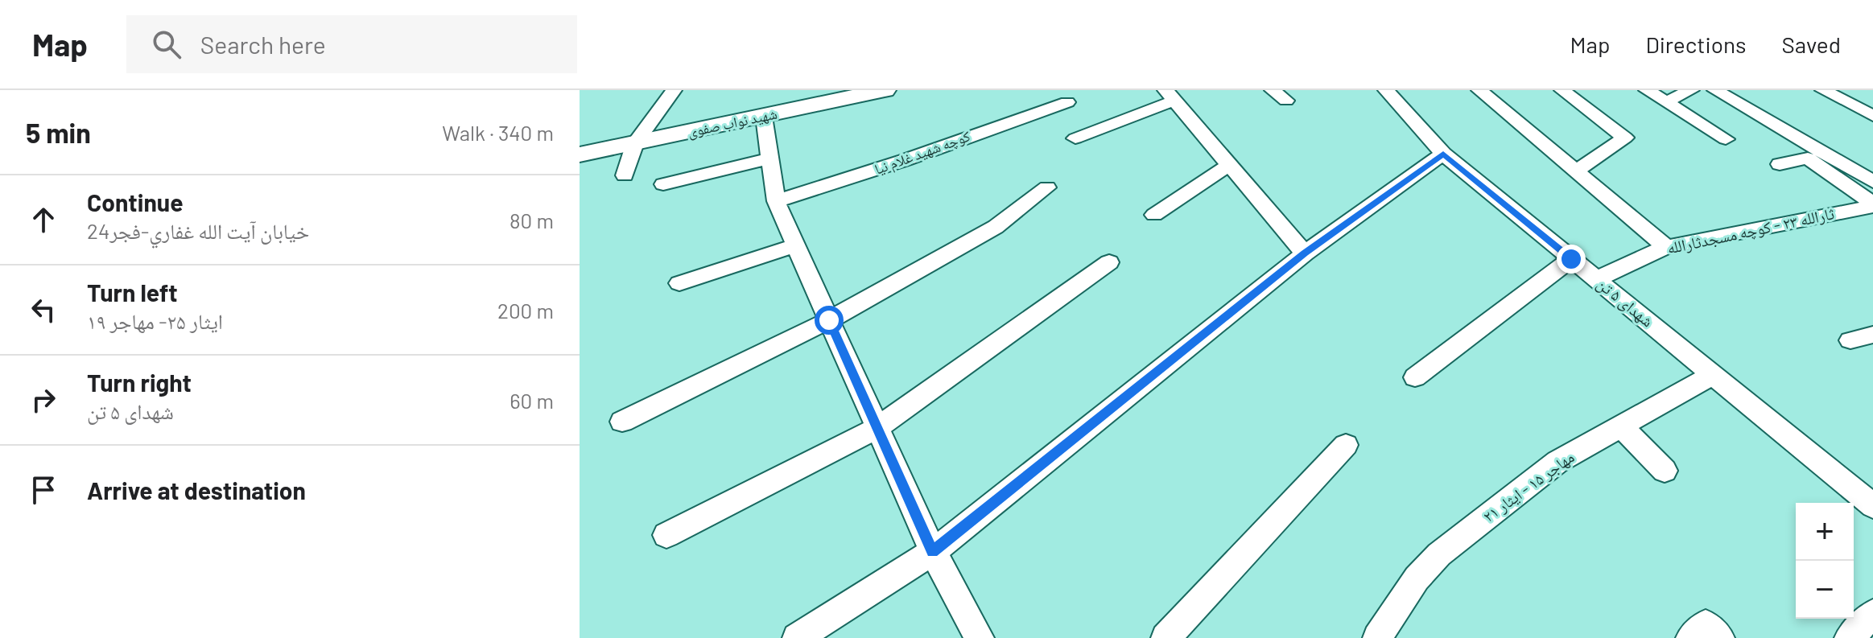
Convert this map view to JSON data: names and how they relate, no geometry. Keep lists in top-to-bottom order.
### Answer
{
  "streets": {
    "street": [
      "شهید نواب صفوی",
      "کوچه شهید غلام نیا",
      "ثارالله ۲۳ - كوچه مسجدثارالله",
      "شهدای ۵ تن",
      "مهاجر ۱۵ - ایثار ۲۱"
    ]
  },
  "crossings": [
    ["ثارالله ۲۳ - كوچه مسجدثارالله", "شهدای ۵ تن"],
    ["شهدای ۵ تن", "مهاجر ۱۵ - ایثار ۲۱"]
  ],
  "page": {
    "header": "Map",
    "search": "Search here",
    "nav": ["Map", "Directions", "Saved"],
    "heading": ["5 min", "Walk · 340 m"],
    "list": [
      ["Continue", "خيابان آيت الله غفاري-فجر24", "80 m"],
      ["Turn left", "ایثار ۲۵- مهاجر ۱۹", "200 m"],
      ["Turn right", "شهدای ۵ تن", "60 m"],
      "Arrive at destination"
    ],
    "map_buttons": ["+", "−"]
  }
}
